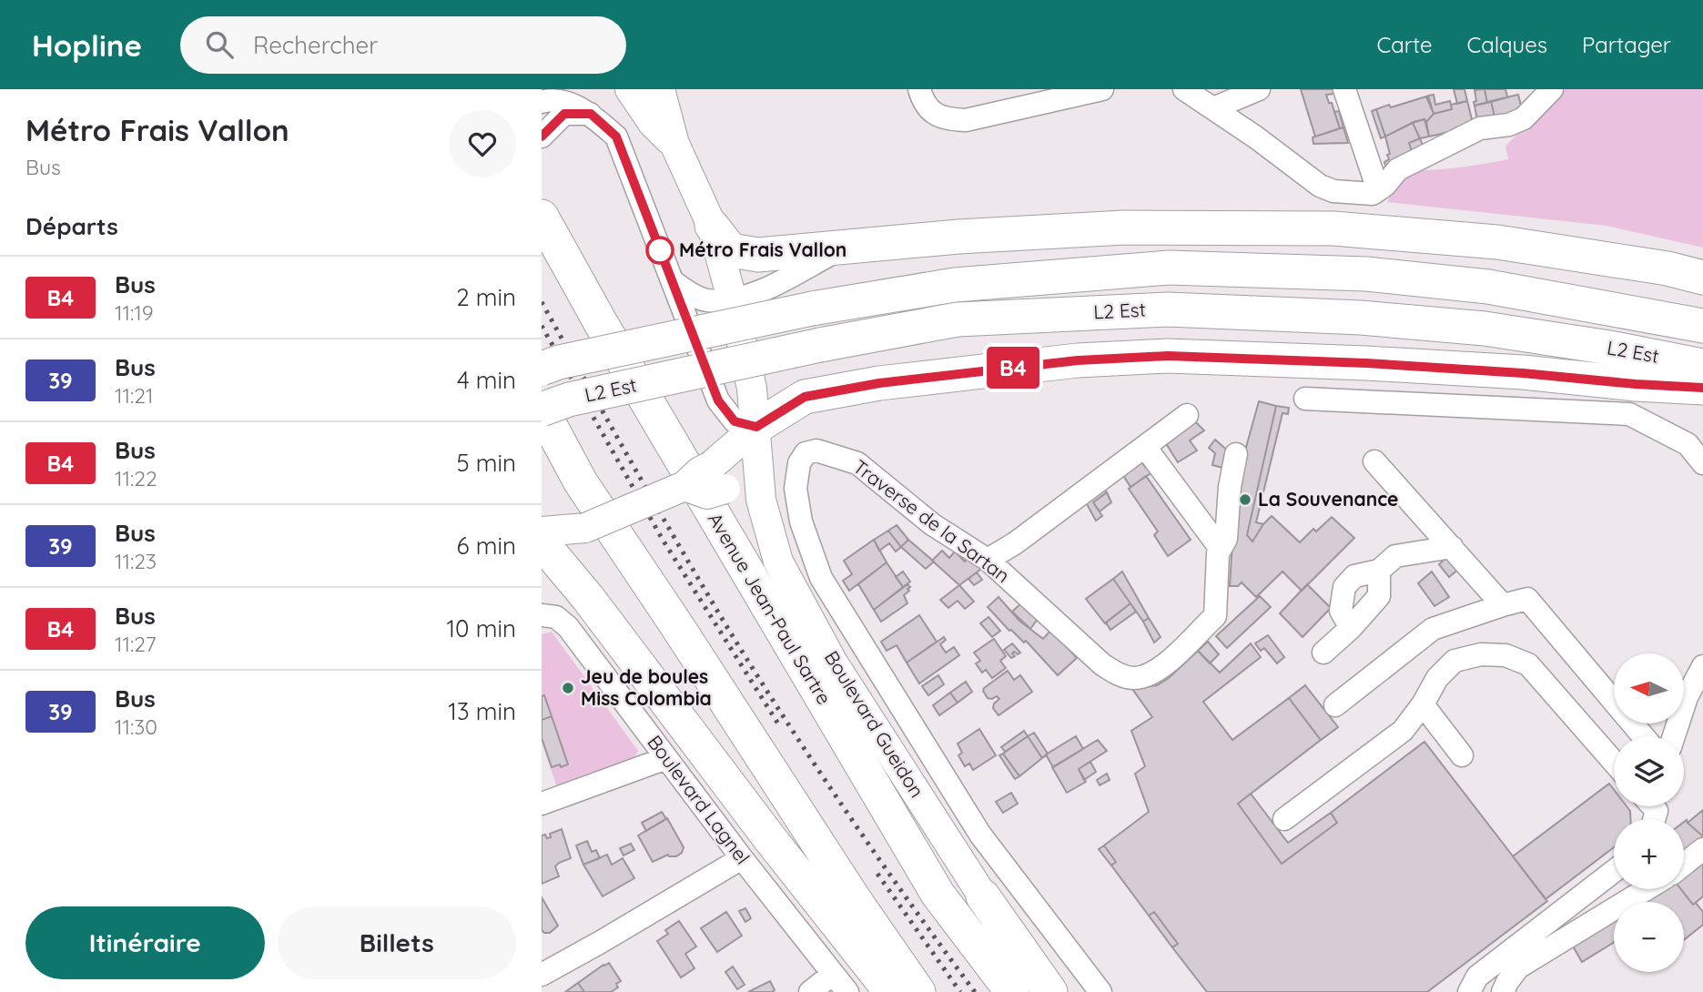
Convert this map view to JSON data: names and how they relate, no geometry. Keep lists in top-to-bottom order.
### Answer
{
  "streets": {
    "highway": ["L2 Est", "Avenue Jean-Paul Sartre"],
    "main road": ["Boulevard Gueidon"],
    "street": ["Traverse de la Sartan", "Boulevard Lagnel"]
  },
  "crossings": [
    ["Traverse de la Sartan", "Boulevard Gueidon"]
  ],
  "places": ["Métro Frais Vallon", "La Souvenance", "Jeu de boules Miss Colombia"],
  "lines": ["bus line B4"],
  "north": "left",
  "page": {
    "header": "Hopline",
    "search": "Rechercher",
    "nav": ["Carte", "Calques", "Partager"],
    "heading": [
      ["Métro Frais Vallon", "Bus"],
      "Départs"
    ],
    "on_map": "B4",
    "list": [
      {
        "mark": "B4",
        "name": "Bus",
        "note": "11:19",
        "value": "2 min"
      },
      {
        "mark": "39",
        "name": "Bus",
        "note": "11:21",
        "value": "4 min"
      },
      {
        "mark": "B4",
        "name": "Bus",
        "note": "11:22",
        "value": "5 min"
      },
      {
        "mark": "39",
        "name": "Bus",
        "note": "11:23",
        "value": "6 min"
      },
      {
        "mark": "B4",
        "name": "Bus",
        "note": "11:27",
        "value": "10 min"
      },
      {
        "mark": "39",
        "name": "Bus",
        "note": "11:30",
        "value": "13 min"
      }
    ],
    "map_buttons": ["+", "−"],
    "buttons": ["Itinéraire", "Billets"]
  }
}
